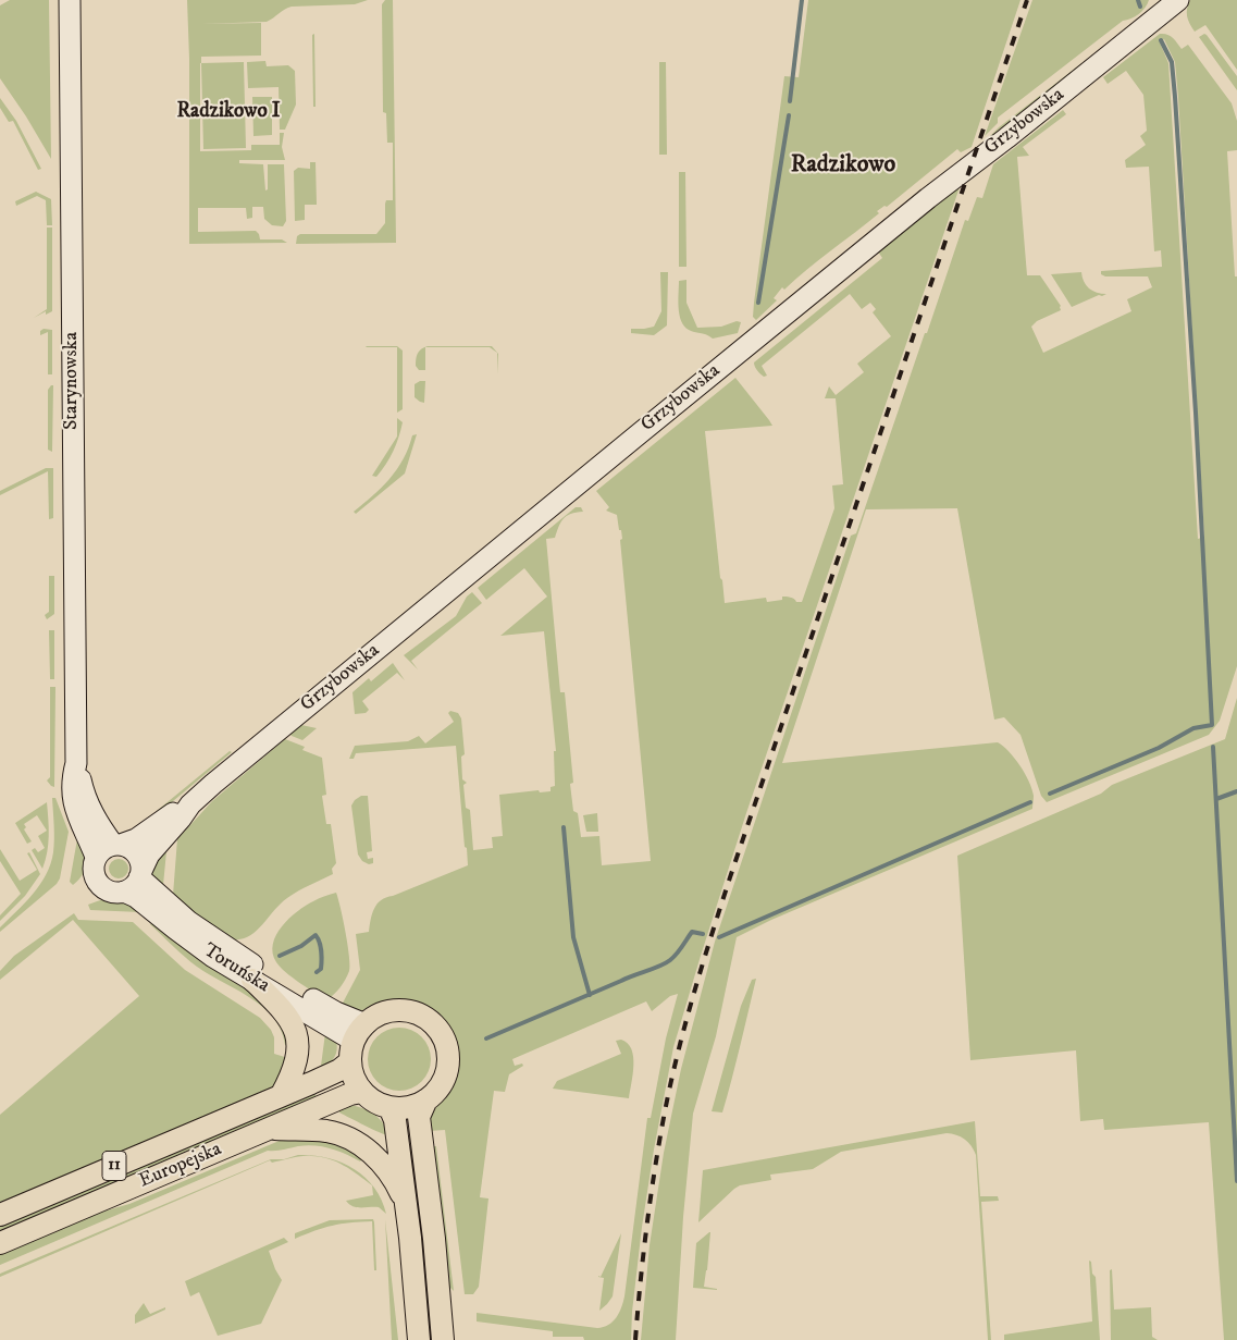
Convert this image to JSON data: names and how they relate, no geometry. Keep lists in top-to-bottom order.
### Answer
{
  "streets": {
    "main road": ["11", "Europejska"],
    "street": ["Grzybowska", "Starynowska", "Toruńska"]
  },
  "crossings": [
    ["Grzybowska", "Starynowska"],
    ["Grzybowska", "Toruńska"],
    ["Starynowska", "Toruńska"],
    ["Toruńska", "11"],
    ["Toruńska", "Europejska"],
    ["11", "Europejska"]
  ],
  "districts": ["Radzikowo I", "Radzikowo"]
}
